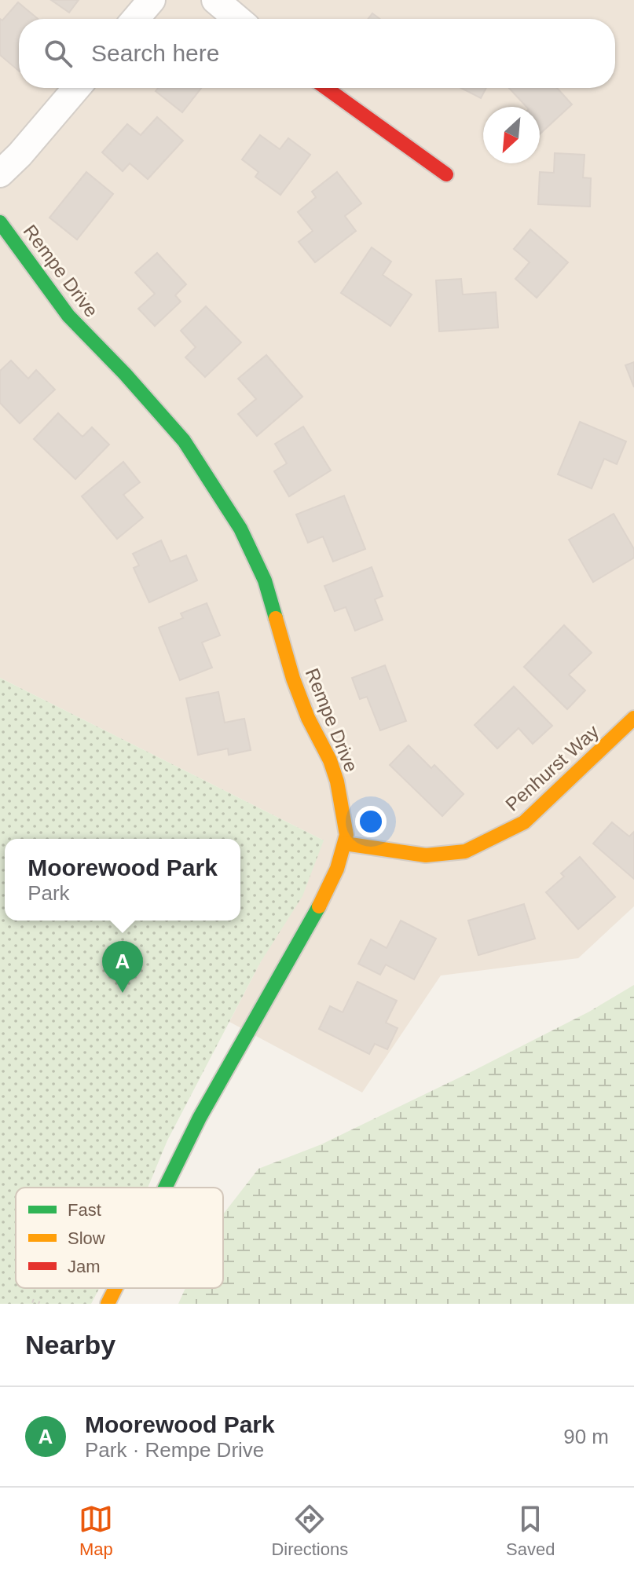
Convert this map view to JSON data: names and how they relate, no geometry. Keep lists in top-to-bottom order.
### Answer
{
  "streets": {
    "street": ["Rempe Drive", "Penhurst Way"]
  },
  "crossings": [
    ["Rempe Drive", "Penhurst Way"]
  ],
  "legend": ["Fast", "Slow", "Jam"],
  "north": "bottom left",
  "page": {
    "search": "Search here",
    "popup": ["Moorewood Park", "Park"],
    "pins": "A",
    "heading": "Nearby",
    "list": [
      {
        "mark": "A",
        "name": "Moorewood Park",
        "note": "Park · Rempe Drive",
        "value": "90 m"
      }
    ],
    "nav": ["Map", "Directions", "Saved"]
  }
}
